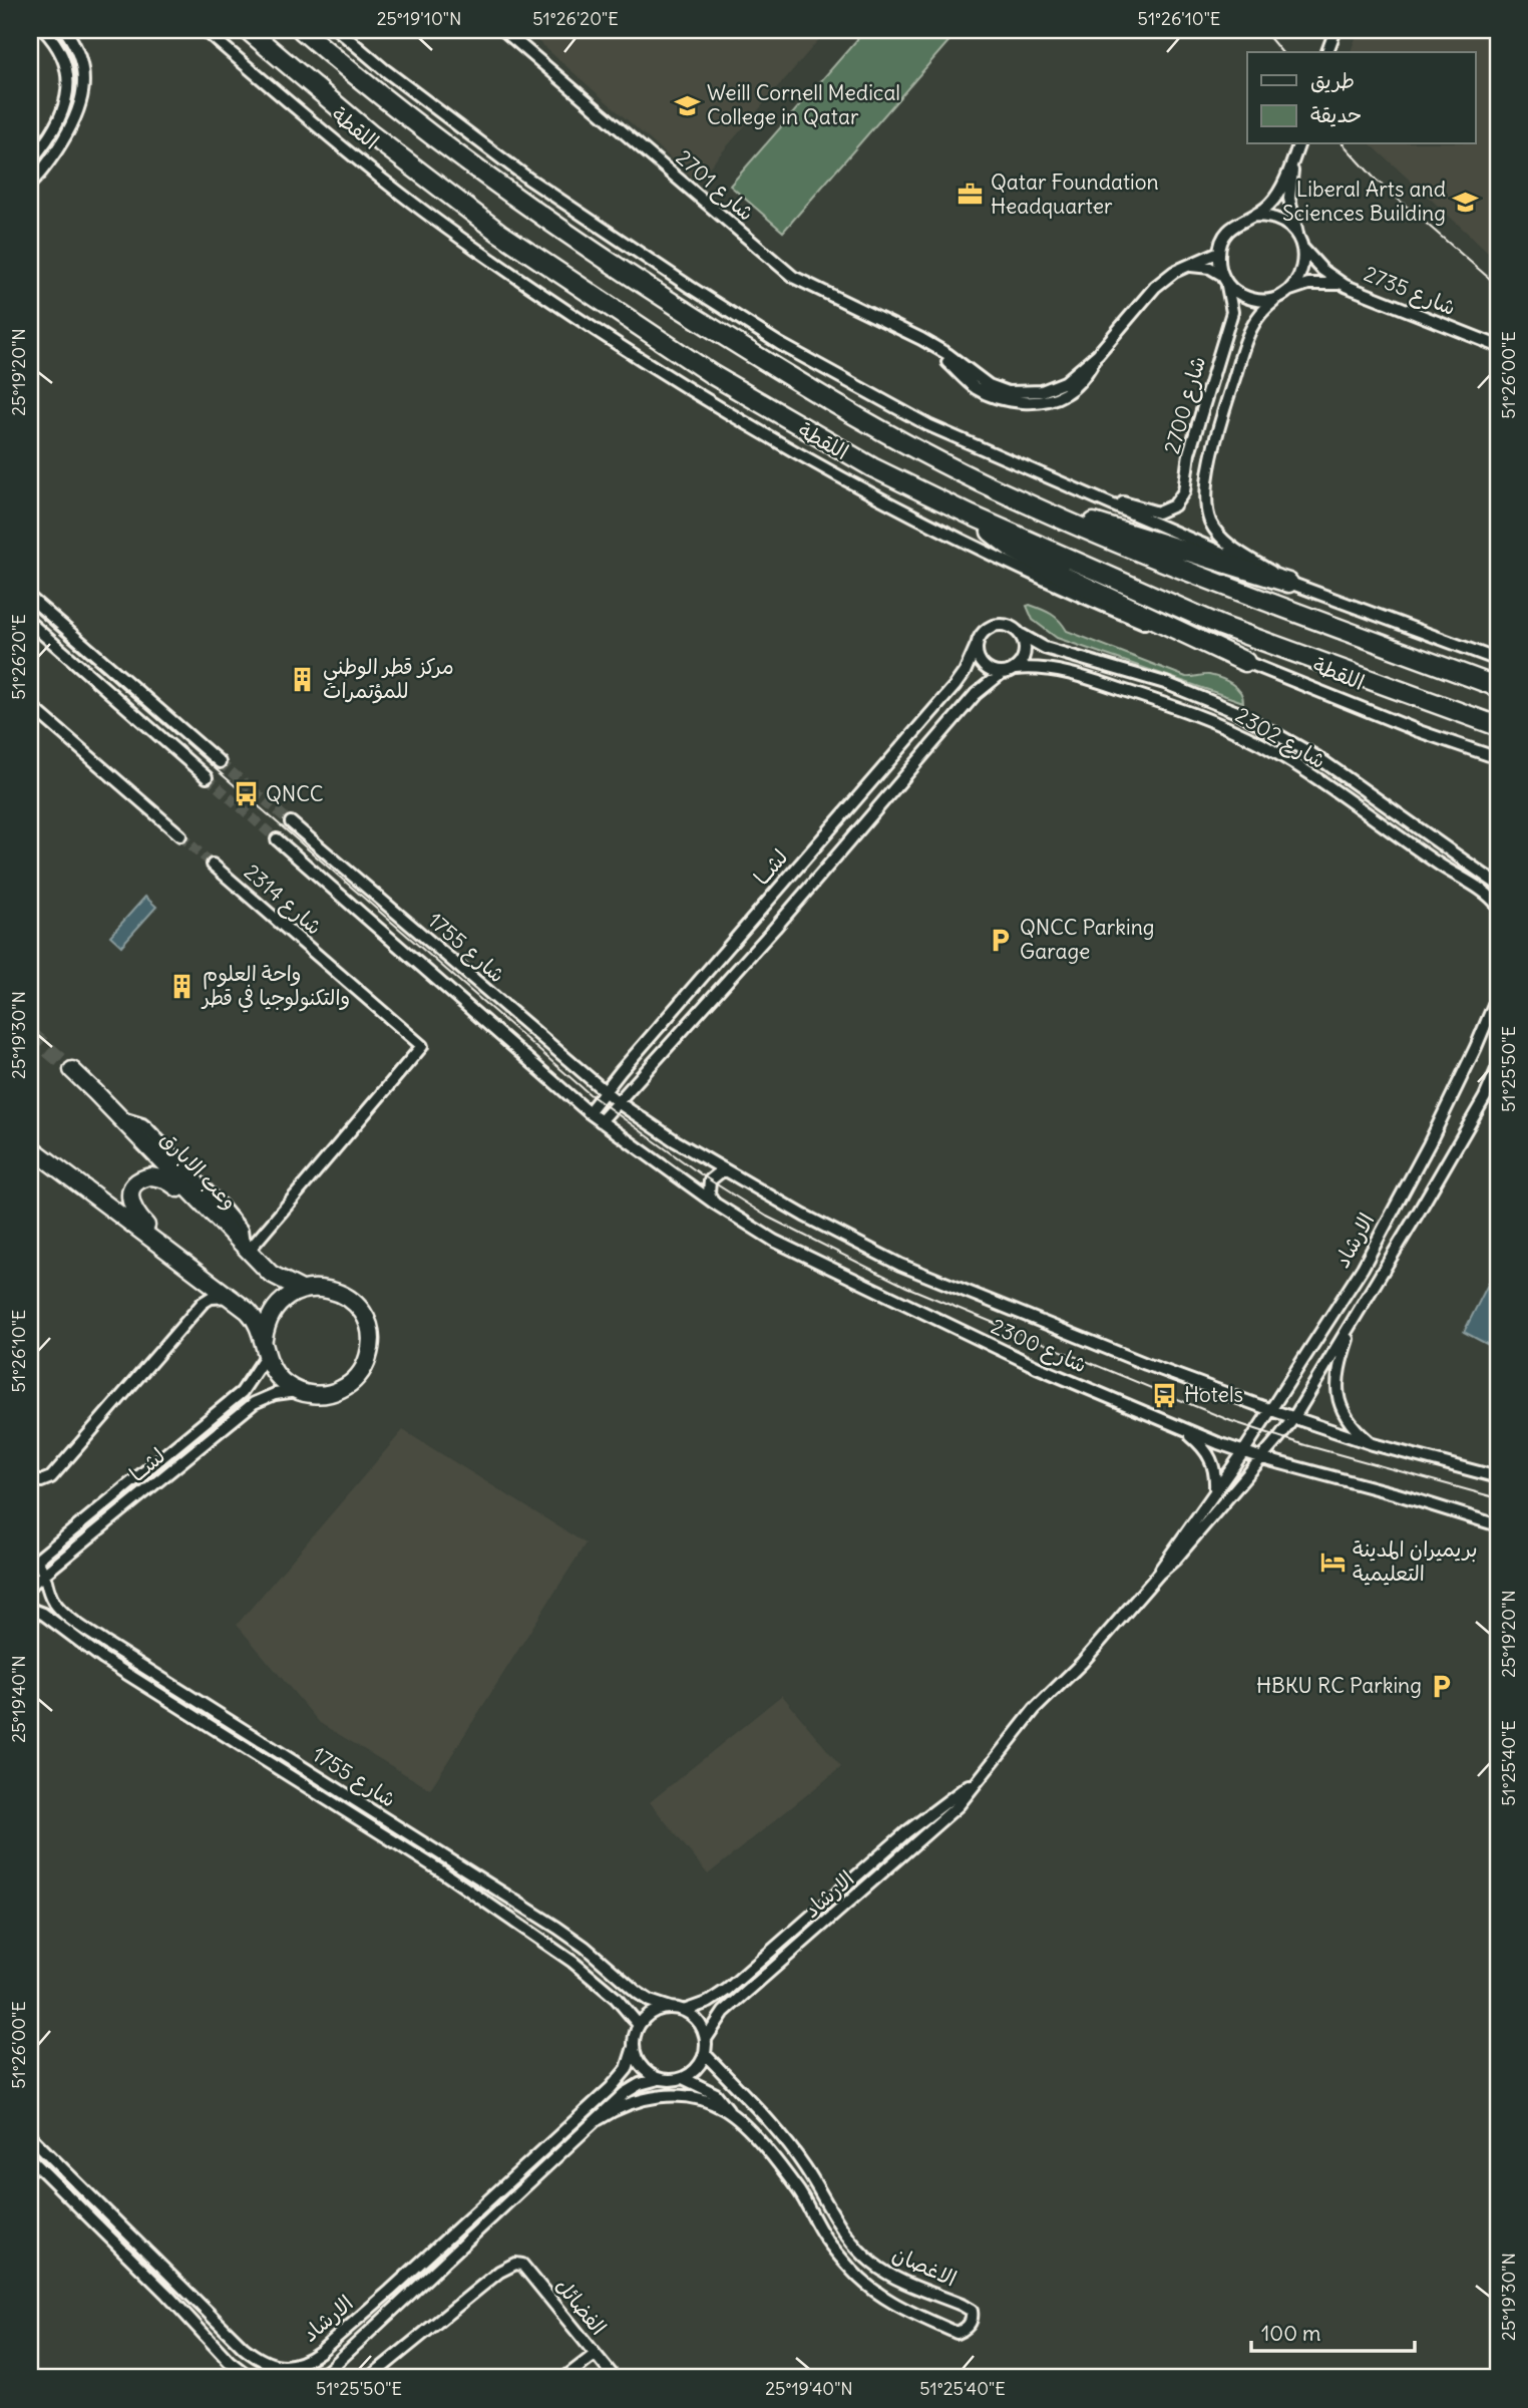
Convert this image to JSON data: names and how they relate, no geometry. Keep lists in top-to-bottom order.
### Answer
{
  "streets": {
    "main road": ["اللقطة"],
    "street": [
      "شارع 2701",
      "شارع 2735",
      "شارع 2700",
      "شارع 2302",
      "لشــا",
      "شارع 2314",
      "شارع 1755",
      "وعب الابارق",
      "الارشاد",
      "شارع 2300",
      "الاغصان",
      "الفضائل"
    ]
  },
  "crossings": [
    ["شارع 2701", "شارع 2735"],
    ["شارع 2701", "شارع 2700"],
    ["شارع 2735", "شارع 2700"],
    ["شارع 2302", "لشــا"],
    ["لشــا", "شارع 1755"],
    ["لشــا", "وعب الابارق"],
    ["لشــا", "شارع 2300"],
    ["شارع 1755", "الارشاد"],
    ["شارع 1755", "شارع 2300"],
    ["شارع 1755", "الاغصان"],
    ["الارشاد", "شارع 2300"],
    ["الارشاد", "الاغصان"]
  ],
  "places": {
    "school or university": ["Weill Cornell Medical College in Qatar", "Liberal Arts and Sciences Building"],
    "office": ["Qatar Foundation Headquarter"],
    "building": ["مركز قطر الوطني للمؤتمرات", "واحة العلوم والتكنولوجيا في قطر"],
    "bus stop": ["QNCC", "Hotels"],
    "parking": ["QNCC Parking Garage", "HBKU RC Parking"],
    "hotel": ["بريميران المدينة التعليمية"]
  },
  "legend": ["طريق", "حديقة"],
  "scale_bar": "100 m",
  "coordinates": [
    "25°19'10\"N",
    "51°26'20\"E",
    "51°26'10\"E",
    "25°19'20\"N",
    "51°26'00\"E",
    "25°19'30\"N",
    "51°25'50\"E",
    "25°19'40\"N",
    "51°25'40\"E"
  ]
}
